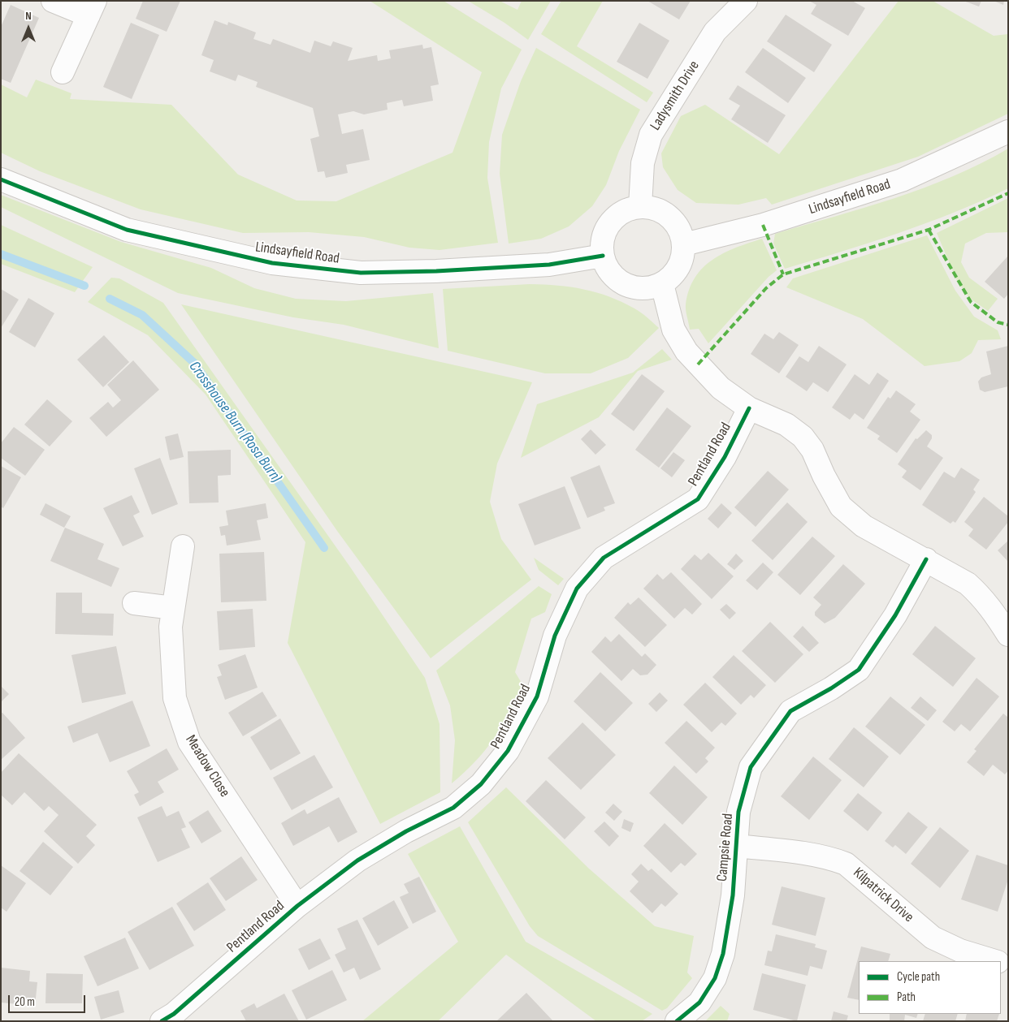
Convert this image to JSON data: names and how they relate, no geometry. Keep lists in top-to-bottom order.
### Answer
{
  "streets": {
    "street": [
      "Ladysmith Drive",
      "Lindsayfield Road",
      "Pentland Road",
      "Meadow Close",
      "Campsie Road",
      "Kilpatrick Drive"
    ]
  },
  "crossings": [
    ["Ladysmith Drive", "Lindsayfield Road"],
    ["Pentland Road", "Meadow Close"],
    ["Campsie Road", "Kilpatrick Drive"]
  ],
  "water": ["Crosshouse Burn (Rosa Burn)"],
  "legend": ["Cycle path", "Path"],
  "scale_bar": "20 m",
  "north": "top"
}
